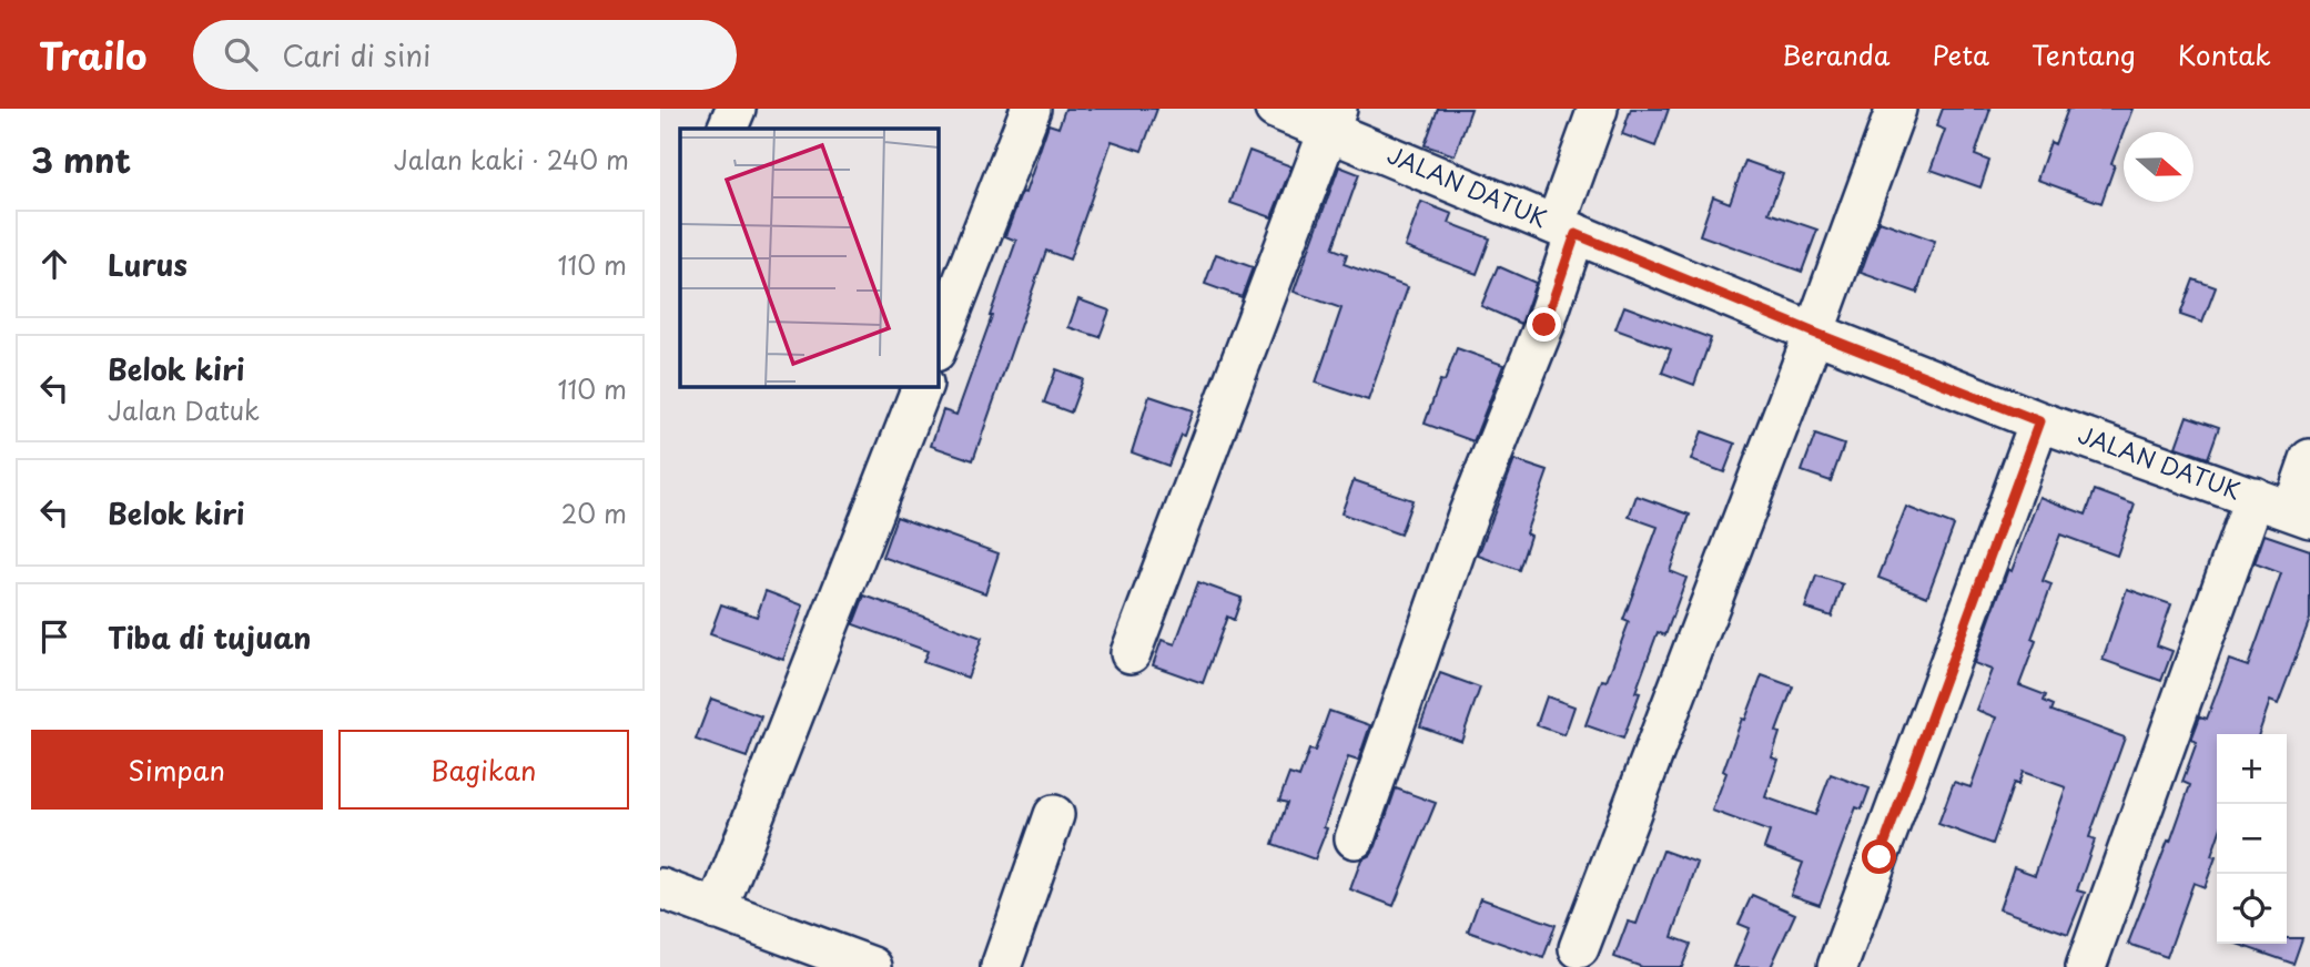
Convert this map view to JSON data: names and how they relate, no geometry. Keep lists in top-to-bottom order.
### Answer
{
  "streets": {
    "street": ["JALAN DATUK"]
  },
  "north": "right",
  "page": {
    "header": "Trailo",
    "search": "Cari di sini",
    "nav": [
      "Beranda",
      "Peta",
      "Tentang",
      "Kontak"
    ],
    "heading": ["3 mnt", "Jalan kaki · 240 m"],
    "list": [
      ["Lurus", "110 m"],
      ["Belok kiri", "Jalan Datuk", "110 m"],
      ["Belok kiri", "20 m"],
      "Tiba di tujuan"
    ],
    "buttons": ["Simpan", "Bagikan"],
    "map_buttons": ["+", "−"]
  }
}
